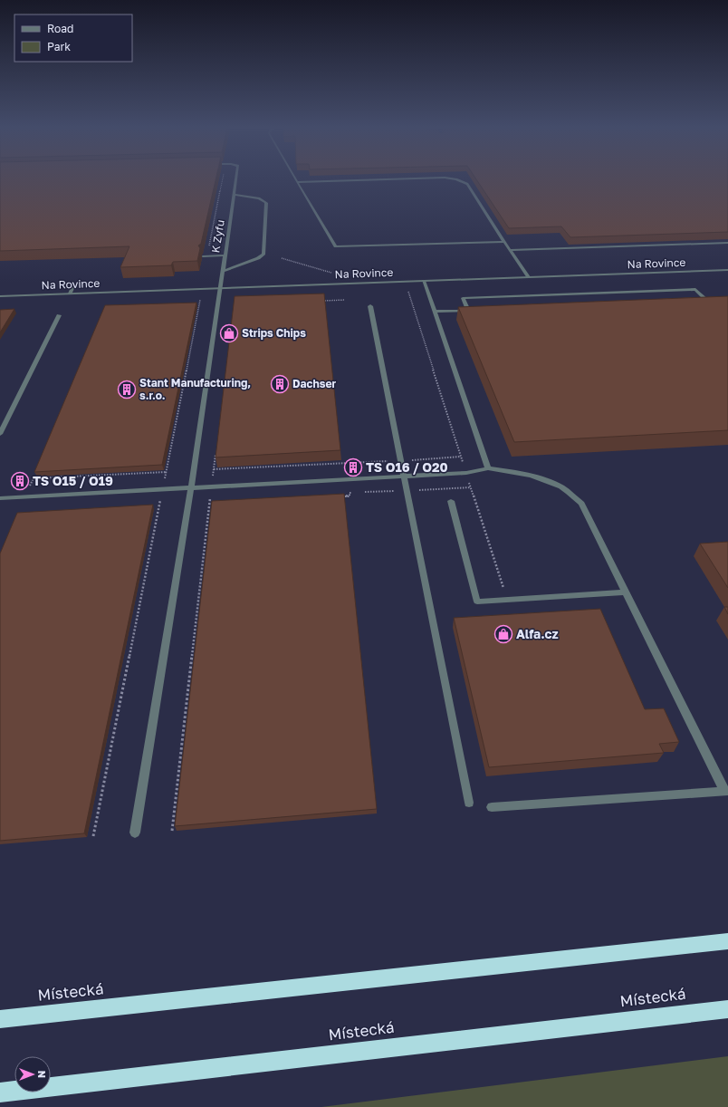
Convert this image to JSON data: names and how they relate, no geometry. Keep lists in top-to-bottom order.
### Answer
{
  "streets": {
    "highway": ["Místecká"],
    "street": ["K Zyfu", "Na Rovince"]
  },
  "crossings": [
    ["K Zyfu", "Na Rovince"]
  ],
  "places": {
    "shop": ["Strips Chips", "Alfa.cz"],
    "building": [
      "Dachser",
      "Stant Manufacturing, s.r.o.",
      "TS O16 / O20",
      "TS O15 / O19"
    ]
  },
  "legend": ["Road", "Park"],
  "north": "right"
}
